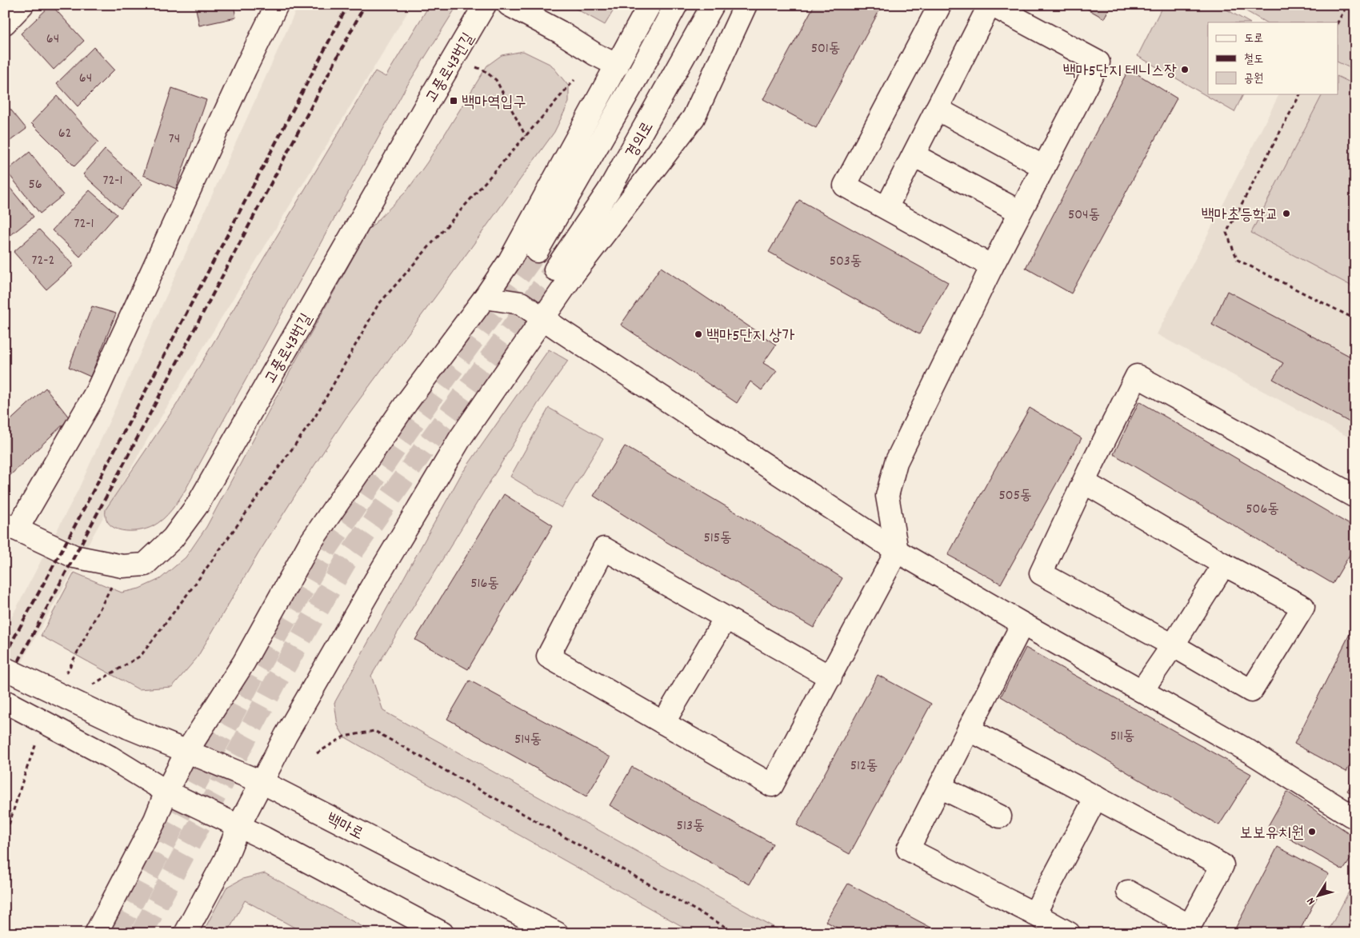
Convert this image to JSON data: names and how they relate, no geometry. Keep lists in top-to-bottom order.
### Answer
{
  "streets": {
    "main road": ["고풍로43번길", "경의로", "백마로"]
  },
  "places": {
    "other": [
      "백마5단지 테니스장",
      "백마초등학교",
      "백마5단지 상가",
      "보보유치원"
    ],
    "transit": ["백마역입구"]
  },
  "house_numbers": [
    "64",
    "501동",
    "64",
    "62",
    "74",
    "72-1",
    "56",
    "504동",
    "72-1",
    "72-2",
    "503동",
    "505동",
    "506동",
    "515동",
    "516동",
    "511동",
    "514동",
    "512동",
    "513동"
  ],
  "legend": ["도로", "철도", "공원"],
  "north": "bottom left"
}
